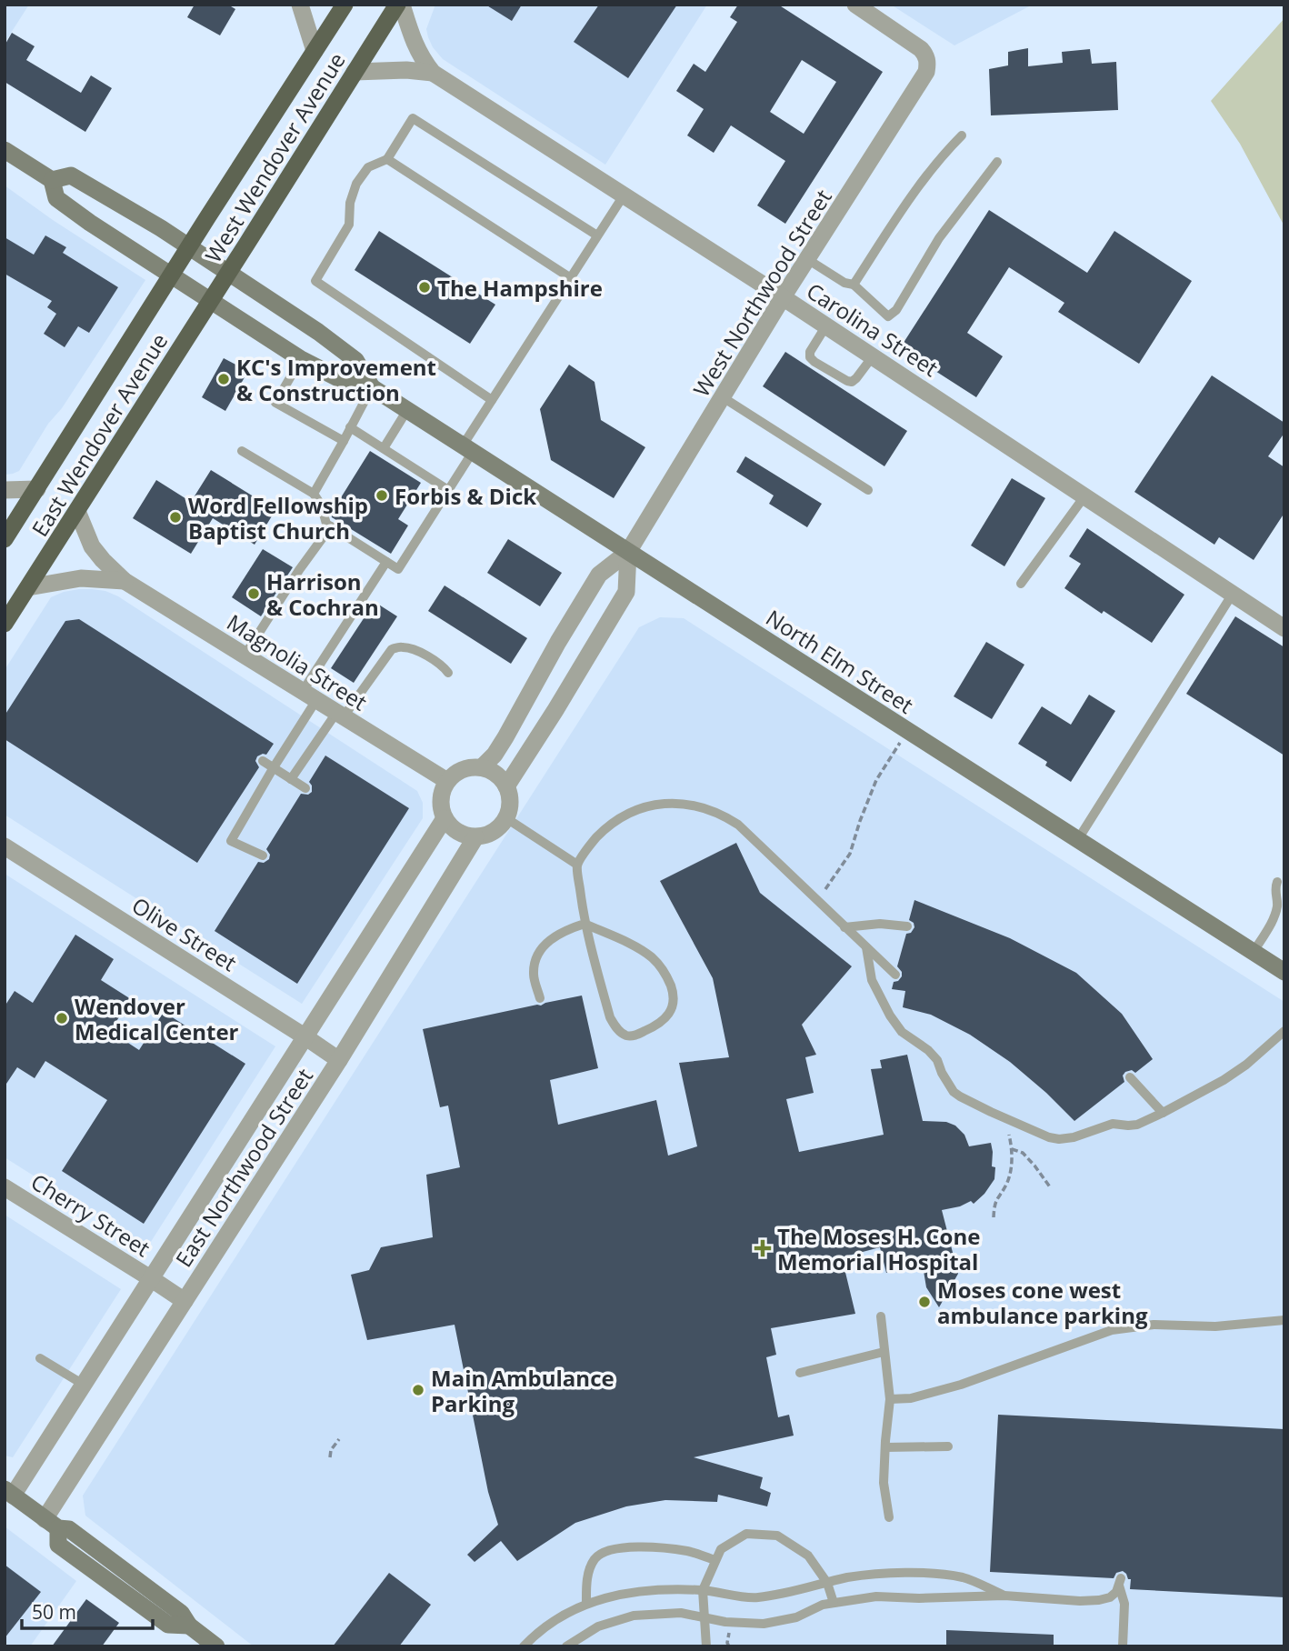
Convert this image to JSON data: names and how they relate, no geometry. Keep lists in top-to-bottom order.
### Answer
{
  "streets": {
    "highway": ["West Wendover Avenue", "East Wendover Avenue"],
    "main road": ["North Elm Street"],
    "street": [
      "West Northwood Street",
      "Carolina Street",
      "Magnolia Street",
      "Olive Street",
      "East Northwood Street",
      "Cherry Street"
    ]
  },
  "crossings": [
    ["West Wendover Avenue", "Carolina Street"],
    ["West Wendover Avenue", "East Wendover Avenue"],
    ["West Northwood Street", "Carolina Street"],
    ["West Northwood Street", "North Elm Street"],
    ["East Wendover Avenue", "Magnolia Street"],
    ["Magnolia Street", "East Northwood Street"],
    ["Olive Street", "East Northwood Street"],
    ["East Northwood Street", "Cherry Street"]
  ],
  "places": {
    "other": [
      "The Hampshire",
      "KC's Improvement & Construction",
      "Forbis & Dick",
      "Word Fellowship Baptist Church",
      "Harrison & Cochran",
      "Wendover Medical Center",
      "Moses cone west ambulance parking",
      "Main Ambulance Parking"
    ],
    "health": ["The Moses H. Cone Memorial Hospital"]
  },
  "scale_bar": "50 m"
}
